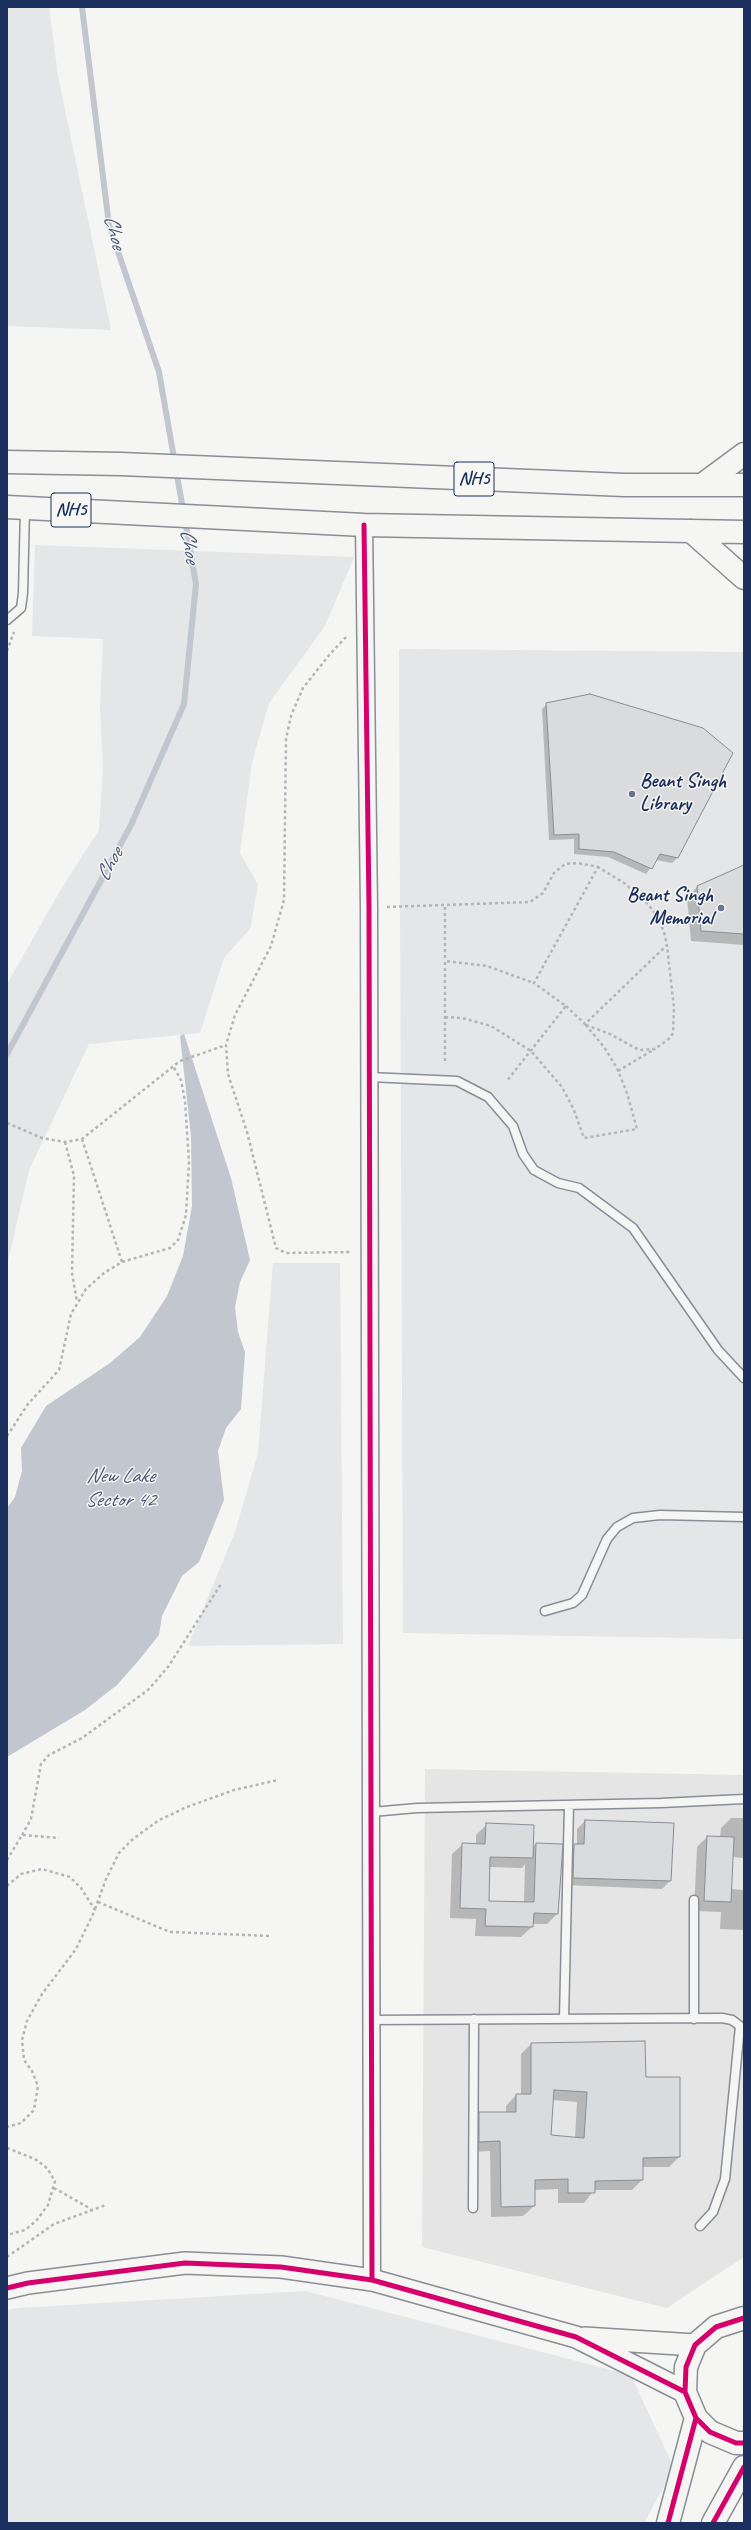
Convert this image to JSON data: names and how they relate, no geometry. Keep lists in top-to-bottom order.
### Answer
{
  "streets": {
    "main road": ["NH5"]
  },
  "water": ["Choe", "New Lake Sector 42"],
  "places": ["Beant Singh Library", "Beant Singh Memorial"]
}
